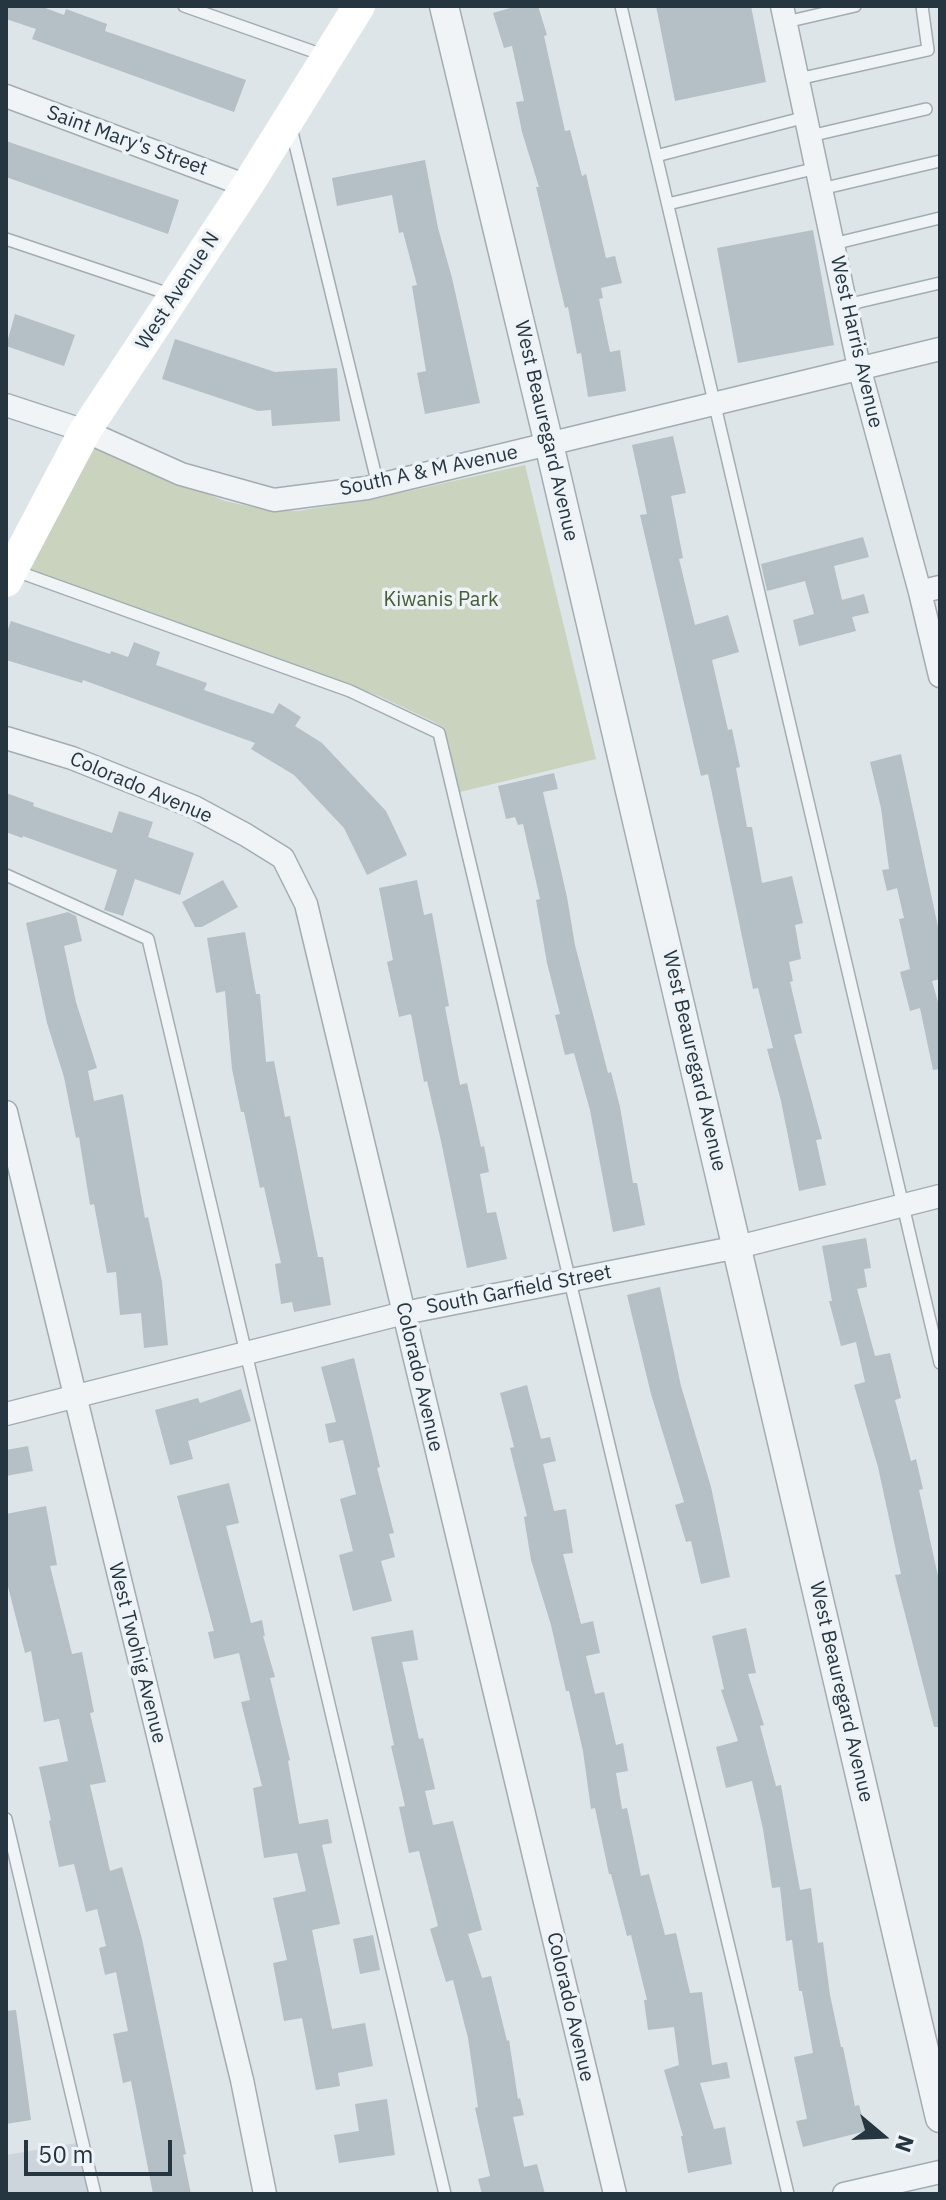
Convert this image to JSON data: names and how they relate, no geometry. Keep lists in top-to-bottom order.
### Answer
{
  "streets": {
    "main road": ["West Avenue N"],
    "street": [
      "Saint Mary's Street",
      "West Harris Avenue",
      "West Beauregard Avenue",
      "South A & M Avenue",
      "Colorado Avenue",
      "South Garfield Street",
      "West Twohig Avenue"
    ]
  },
  "crossings": [
    ["Saint Mary's Street", "West Avenue N"],
    ["West Avenue N", "South A & M Avenue"],
    ["West Harris Avenue", "South A & M Avenue"],
    ["West Beauregard Avenue", "South A & M Avenue"],
    ["West Beauregard Avenue", "South Garfield Street"],
    ["Colorado Avenue", "South Garfield Street"],
    ["South Garfield Street", "West Twohig Avenue"]
  ],
  "parks": ["Kiwanis Park"],
  "scale_bar": "50 m",
  "north": "right"
}
